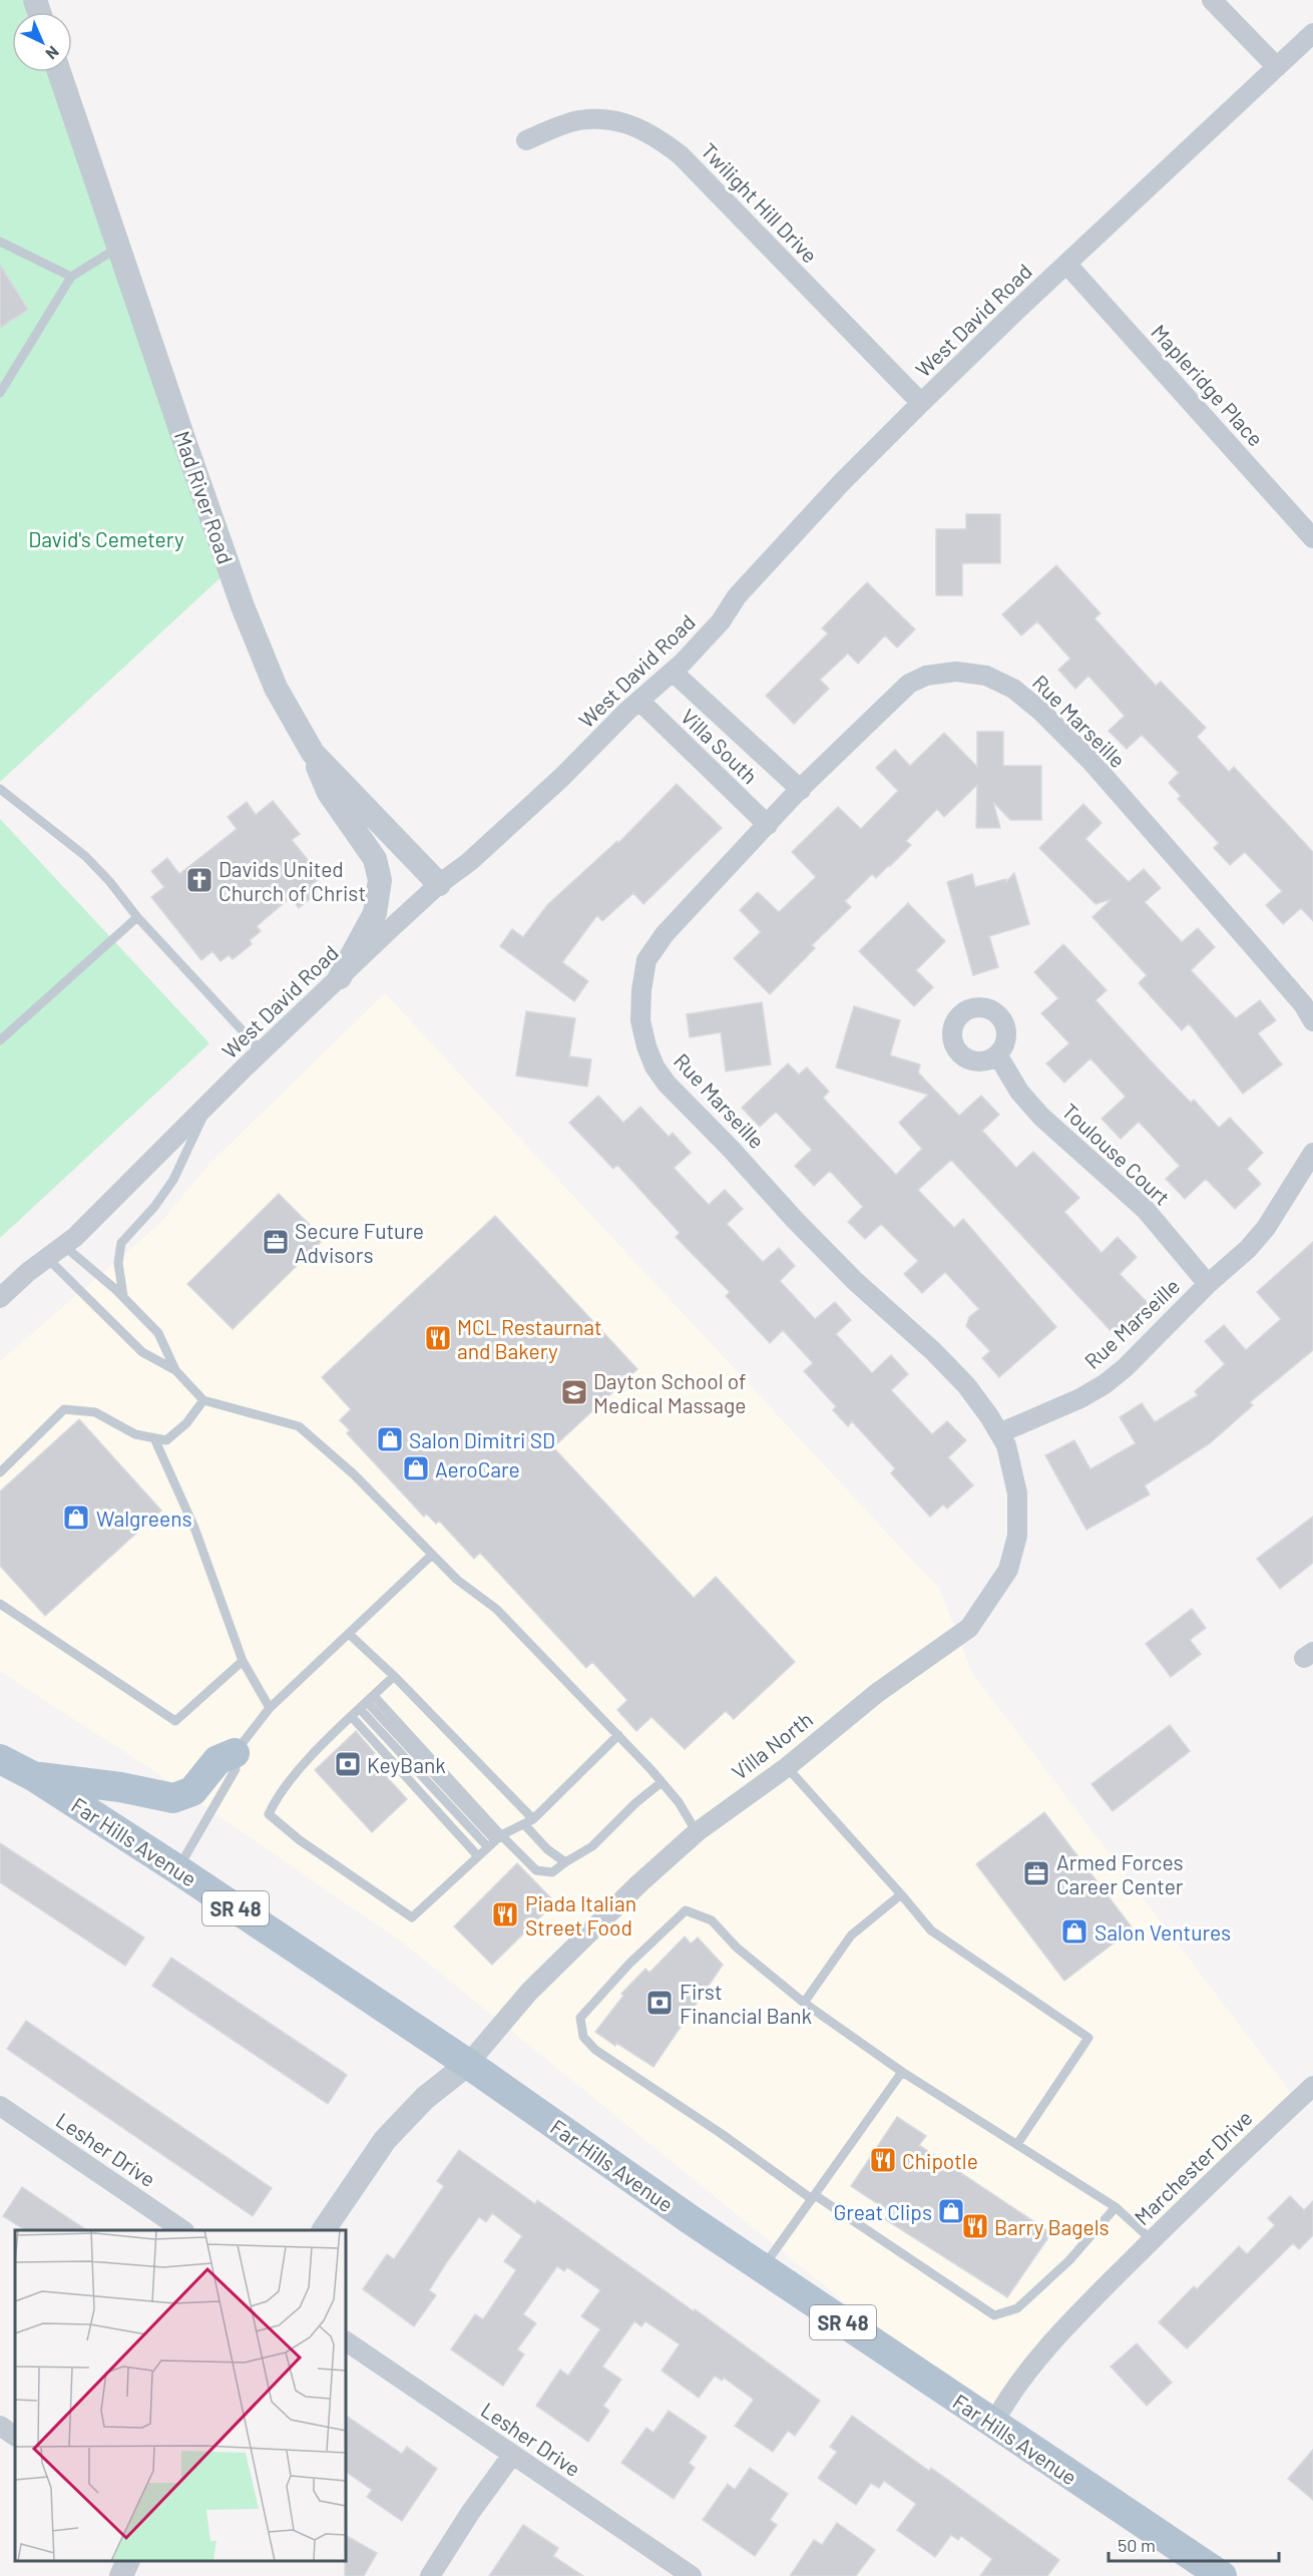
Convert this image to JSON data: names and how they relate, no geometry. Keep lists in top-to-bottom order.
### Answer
{
  "streets": {
    "main road": ["Far Hills Avenue", "SR 48"],
    "street": [
      "Twilight Hill Drive",
      "West David Road",
      "Mapleridge Place",
      "Mad River Road",
      "Rue Marseille",
      "Villa South",
      "Toulouse Court",
      "Villa North",
      "Lesher Drive",
      "Marchester Drive"
    ]
  },
  "crossings": [
    ["Twilight Hill Drive", "West David Road"],
    ["West David Road", "Mapleridge Place"],
    ["West David Road", "Mad River Road"],
    ["West David Road", "Villa South"],
    ["Rue Marseille", "Villa South"],
    ["Rue Marseille", "Toulouse Court"],
    ["Rue Marseille", "Villa North"],
    ["Villa North", "Far Hills Avenue"],
    ["Far Hills Avenue", "Marchester Drive"]
  ],
  "parks": ["David's Cemetery"],
  "places": {
    "church": ["Davids United Church of Christ"],
    "office": ["Secure Future Advisors", "Armed Forces Career Center"],
    "restaurant": [
      "MCL Restaurnat and Bakery",
      "Piada Italian Street Food",
      "Chipotle",
      "Barry Bagels"
    ],
    "school or university": ["Dayton School of Medical Massage"],
    "shop": [
      "Salon Dimitri SD",
      "AeroCare",
      "Walgreens",
      "Salon Ventures",
      "Great Clips"
    ],
    "bank": ["KeyBank", "First Financial Bank"]
  },
  "scale_bar": "50 m",
  "north": "bottom right"
}
